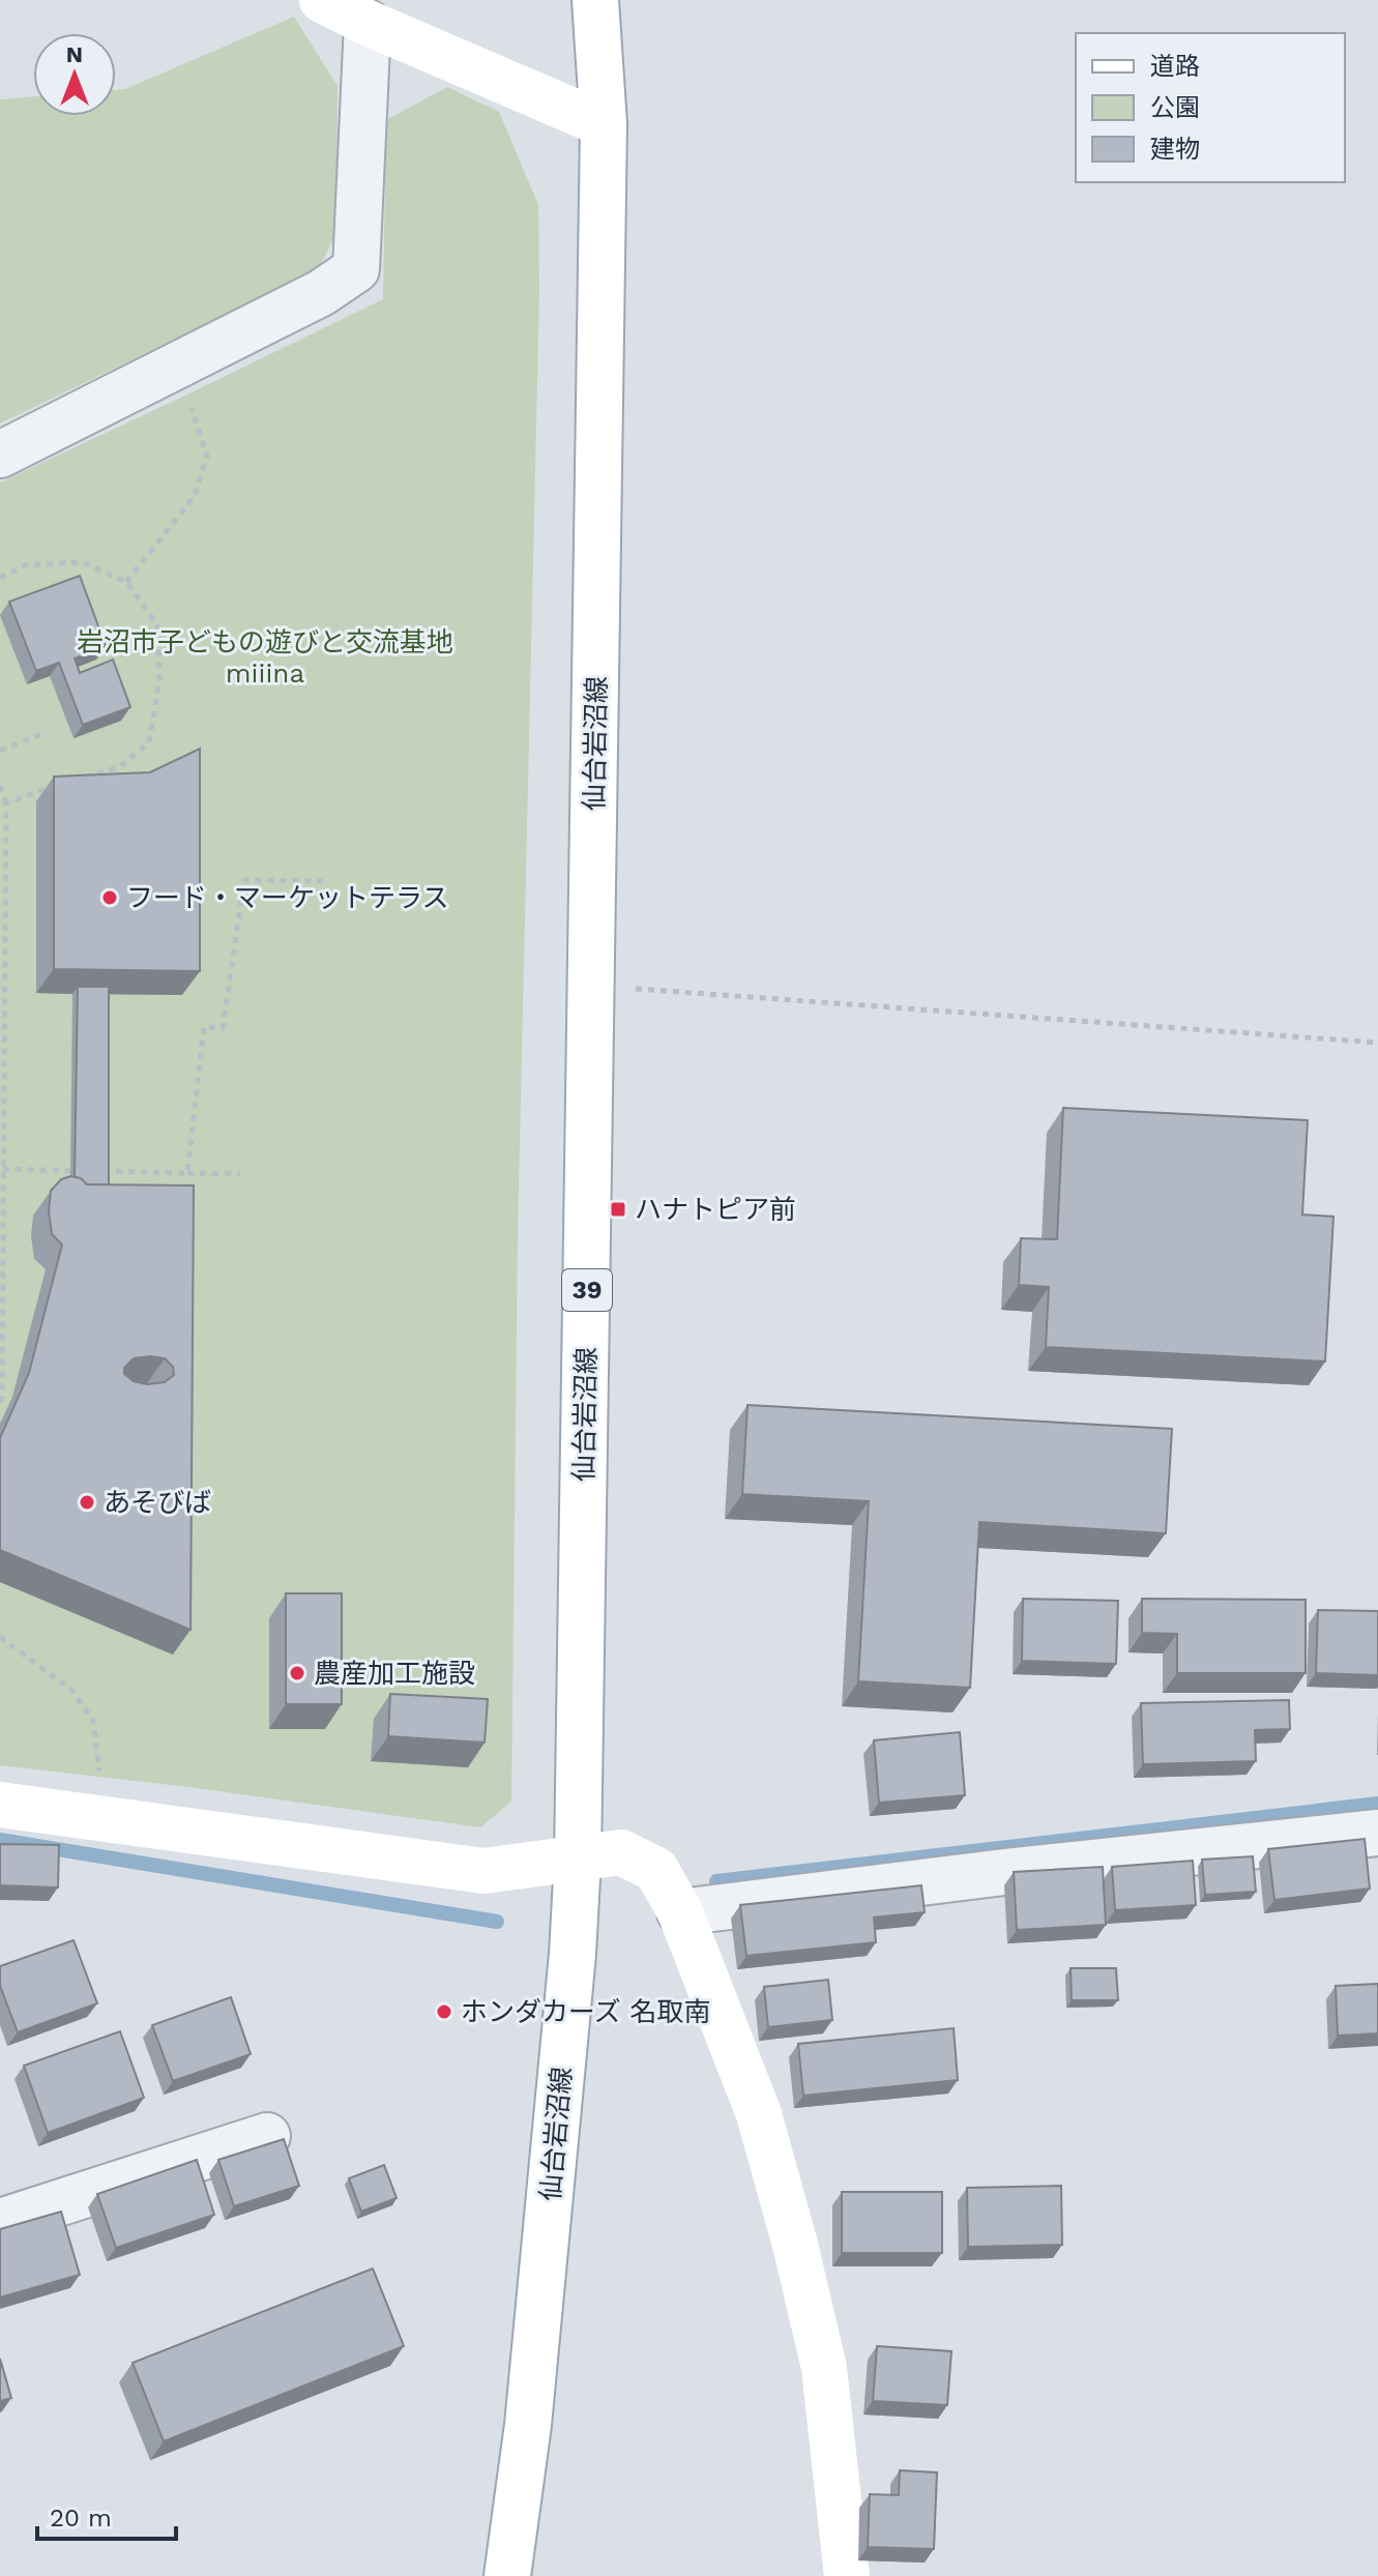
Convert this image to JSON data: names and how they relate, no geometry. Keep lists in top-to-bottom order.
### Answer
{
  "streets": {
    "main road": ["仙台岩沼線", "39"]
  },
  "parks": ["岩沼市子どもの遊びと交流基地 miiina"],
  "places": {
    "other": [
      "フード・マーケットテラス",
      "あそびば",
      "農産加工施設",
      "ホンダカーズ 名取南"
    ],
    "transit": ["ハナトピア前"]
  },
  "legend": ["道路", "公園", "建物"],
  "scale_bar": "20 m",
  "north": "top"
}
